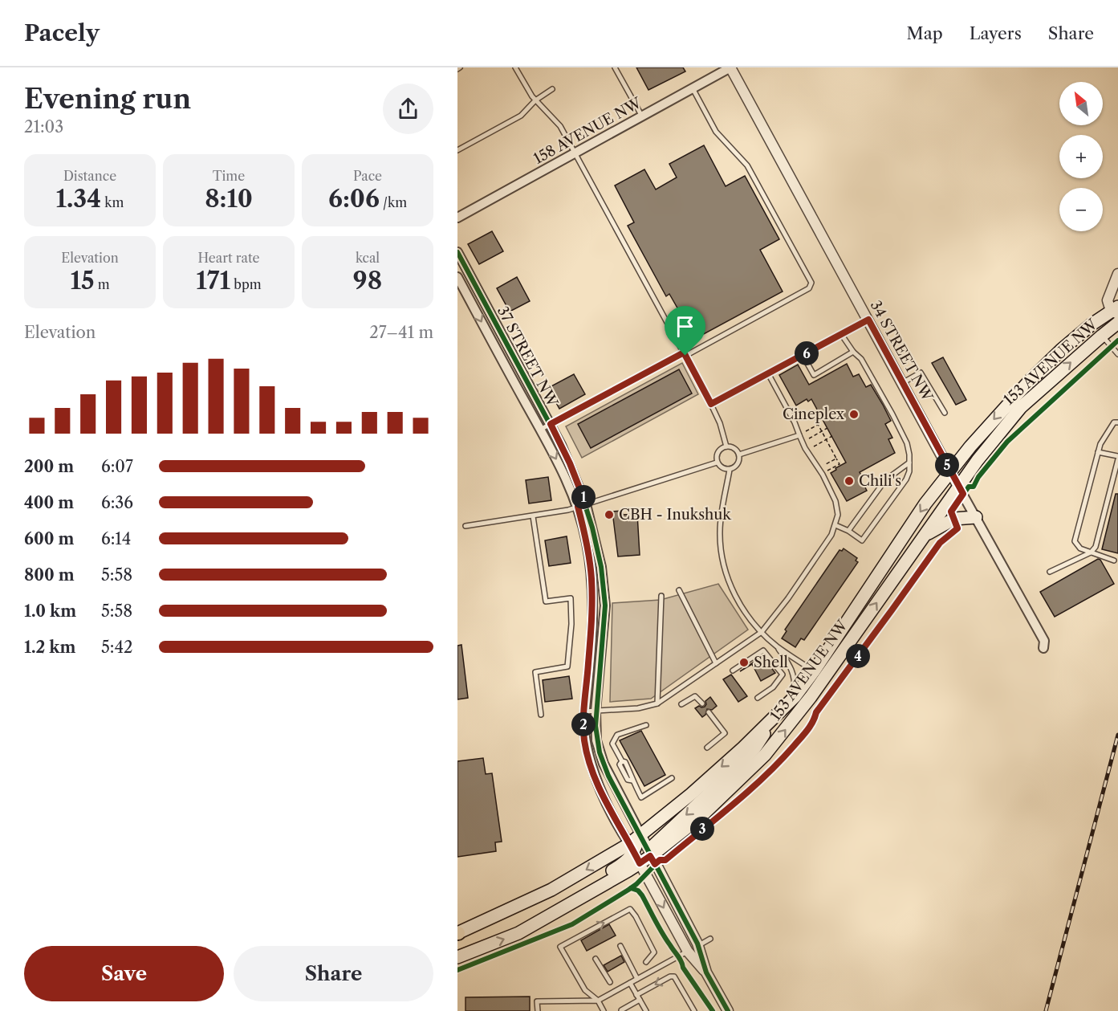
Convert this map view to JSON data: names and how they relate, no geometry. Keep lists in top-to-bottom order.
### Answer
{
  "streets": {
    "main road": ["153 AVENUE NW"],
    "street": ["158 AVENUE NW", "34 STREET NW", "37 STREET NW"]
  },
  "crossings": [
    ["158 AVENUE NW", "34 STREET NW"],
    ["34 STREET NW", "153 AVENUE NW"],
    ["37 STREET NW", "153 AVENUE NW"]
  ],
  "places": [
    "Cineplex",
    "Chili's",
    "CBH - Inukshuk",
    "Shell"
  ],
  "north": "top left",
  "page": {
    "header": "Pacely",
    "nav": ["Map", "Layers", "Share"],
    "heading": ["Evening run", "21:03"],
    "map_buttons": ["+", "−"],
    "stats": [
      ["Distance", "1.34 km"],
      ["Time", "8:10"],
      ["Pace", "6:06 /km"],
      ["Elevation", "15 m"],
      ["Heart rate", "171 bpm"],
      ["kcal", "98"]
    ],
    "chart": ["Elevation", "27–41 m"],
    "pins": [
      "6",
      "5",
      "1",
      "4",
      "2",
      "3"
    ],
    "list": [
      {
        "name": "200 m",
        "note": "6:07"
      },
      {
        "name": "400 m",
        "note": "6:36"
      },
      {
        "name": "600 m",
        "note": "6:14"
      },
      {
        "name": "800 m",
        "note": "5:58"
      },
      {
        "name": "1.0 km",
        "note": "5:58"
      },
      {
        "name": "1.2 km",
        "note": "5:42"
      }
    ],
    "buttons": ["Save", "Share"]
  }
}
